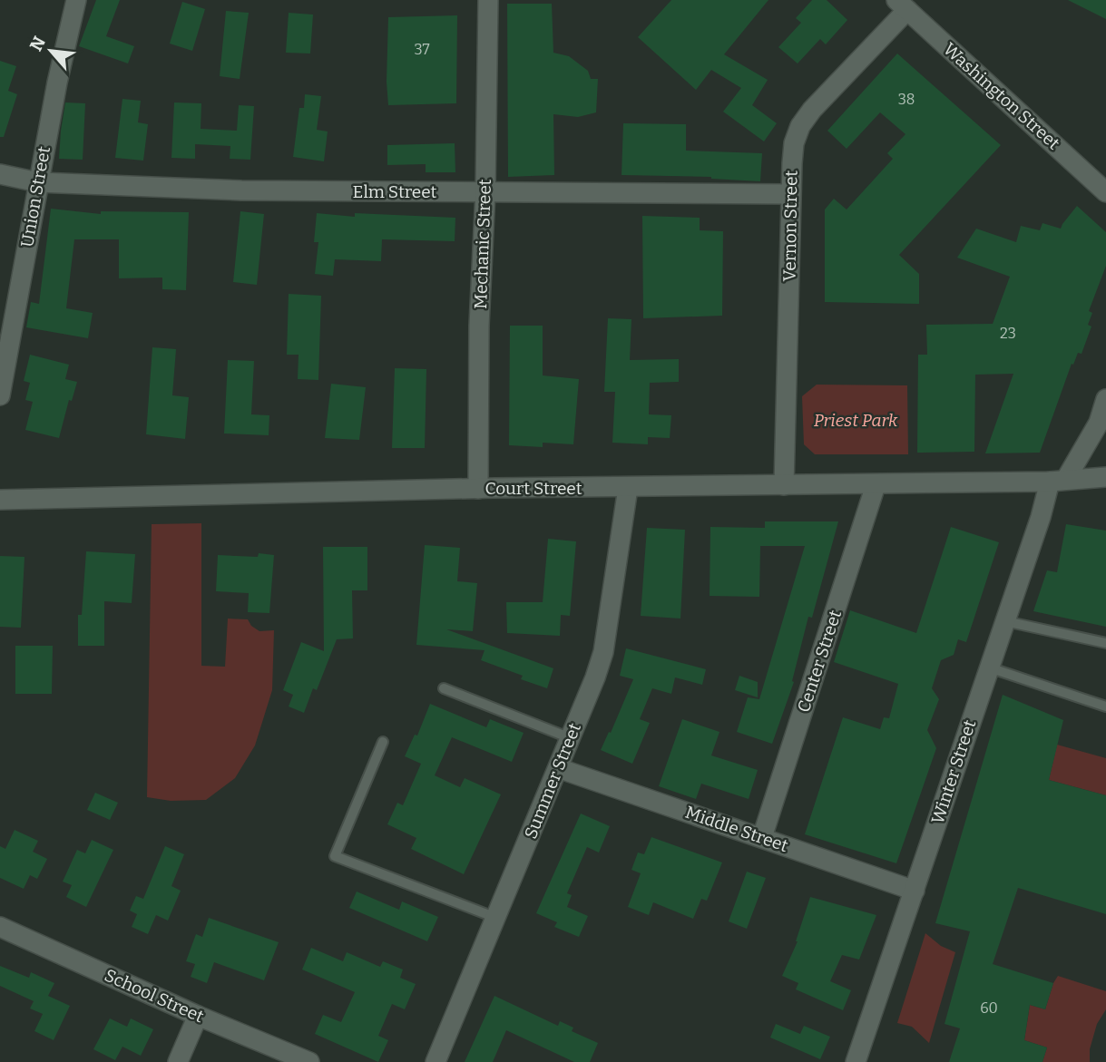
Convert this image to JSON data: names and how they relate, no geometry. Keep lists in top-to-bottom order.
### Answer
{
  "streets": {
    "street": [
      "Washington Street",
      "Elm Street",
      "Union Street",
      "Vernon Street",
      "Mechanic Street",
      "Court Street",
      "Center Street",
      "Winter Street",
      "Summer Street",
      "Middle Street",
      "School Street"
    ]
  },
  "crossings": [
    ["Washington Street", "Vernon Street"],
    ["Elm Street", "Union Street"],
    ["Elm Street", "Vernon Street"],
    ["Elm Street", "Mechanic Street"],
    ["Vernon Street", "Court Street"],
    ["Mechanic Street", "Court Street"],
    ["Court Street", "Center Street"],
    ["Court Street", "Winter Street"],
    ["Court Street", "Summer Street"],
    ["Center Street", "Middle Street"],
    ["Winter Street", "Middle Street"],
    ["Summer Street", "Middle Street"]
  ],
  "parks": ["Priest Park"],
  "house_numbers": [
    "37",
    "38",
    "23",
    "60"
  ],
  "north": "top left"
}
